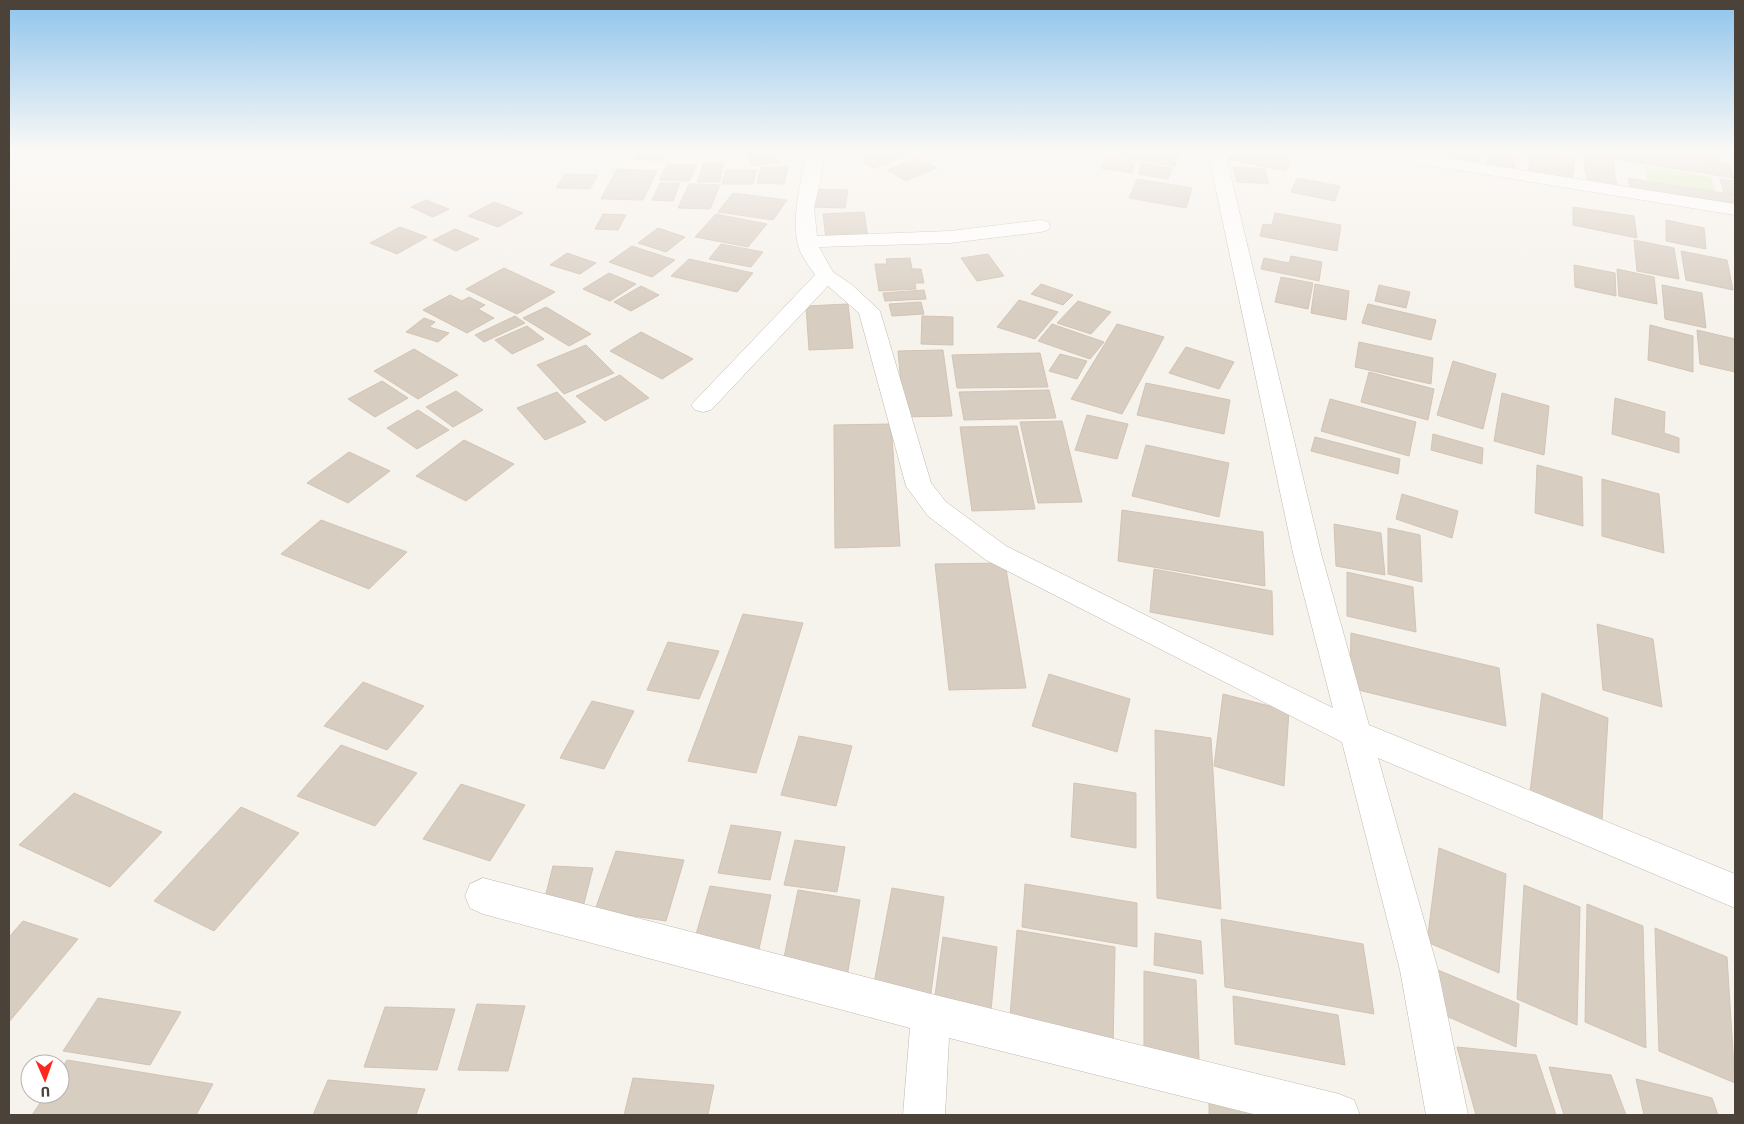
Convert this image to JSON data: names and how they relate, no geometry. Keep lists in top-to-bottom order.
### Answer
{
  "north": "bottom"
}
